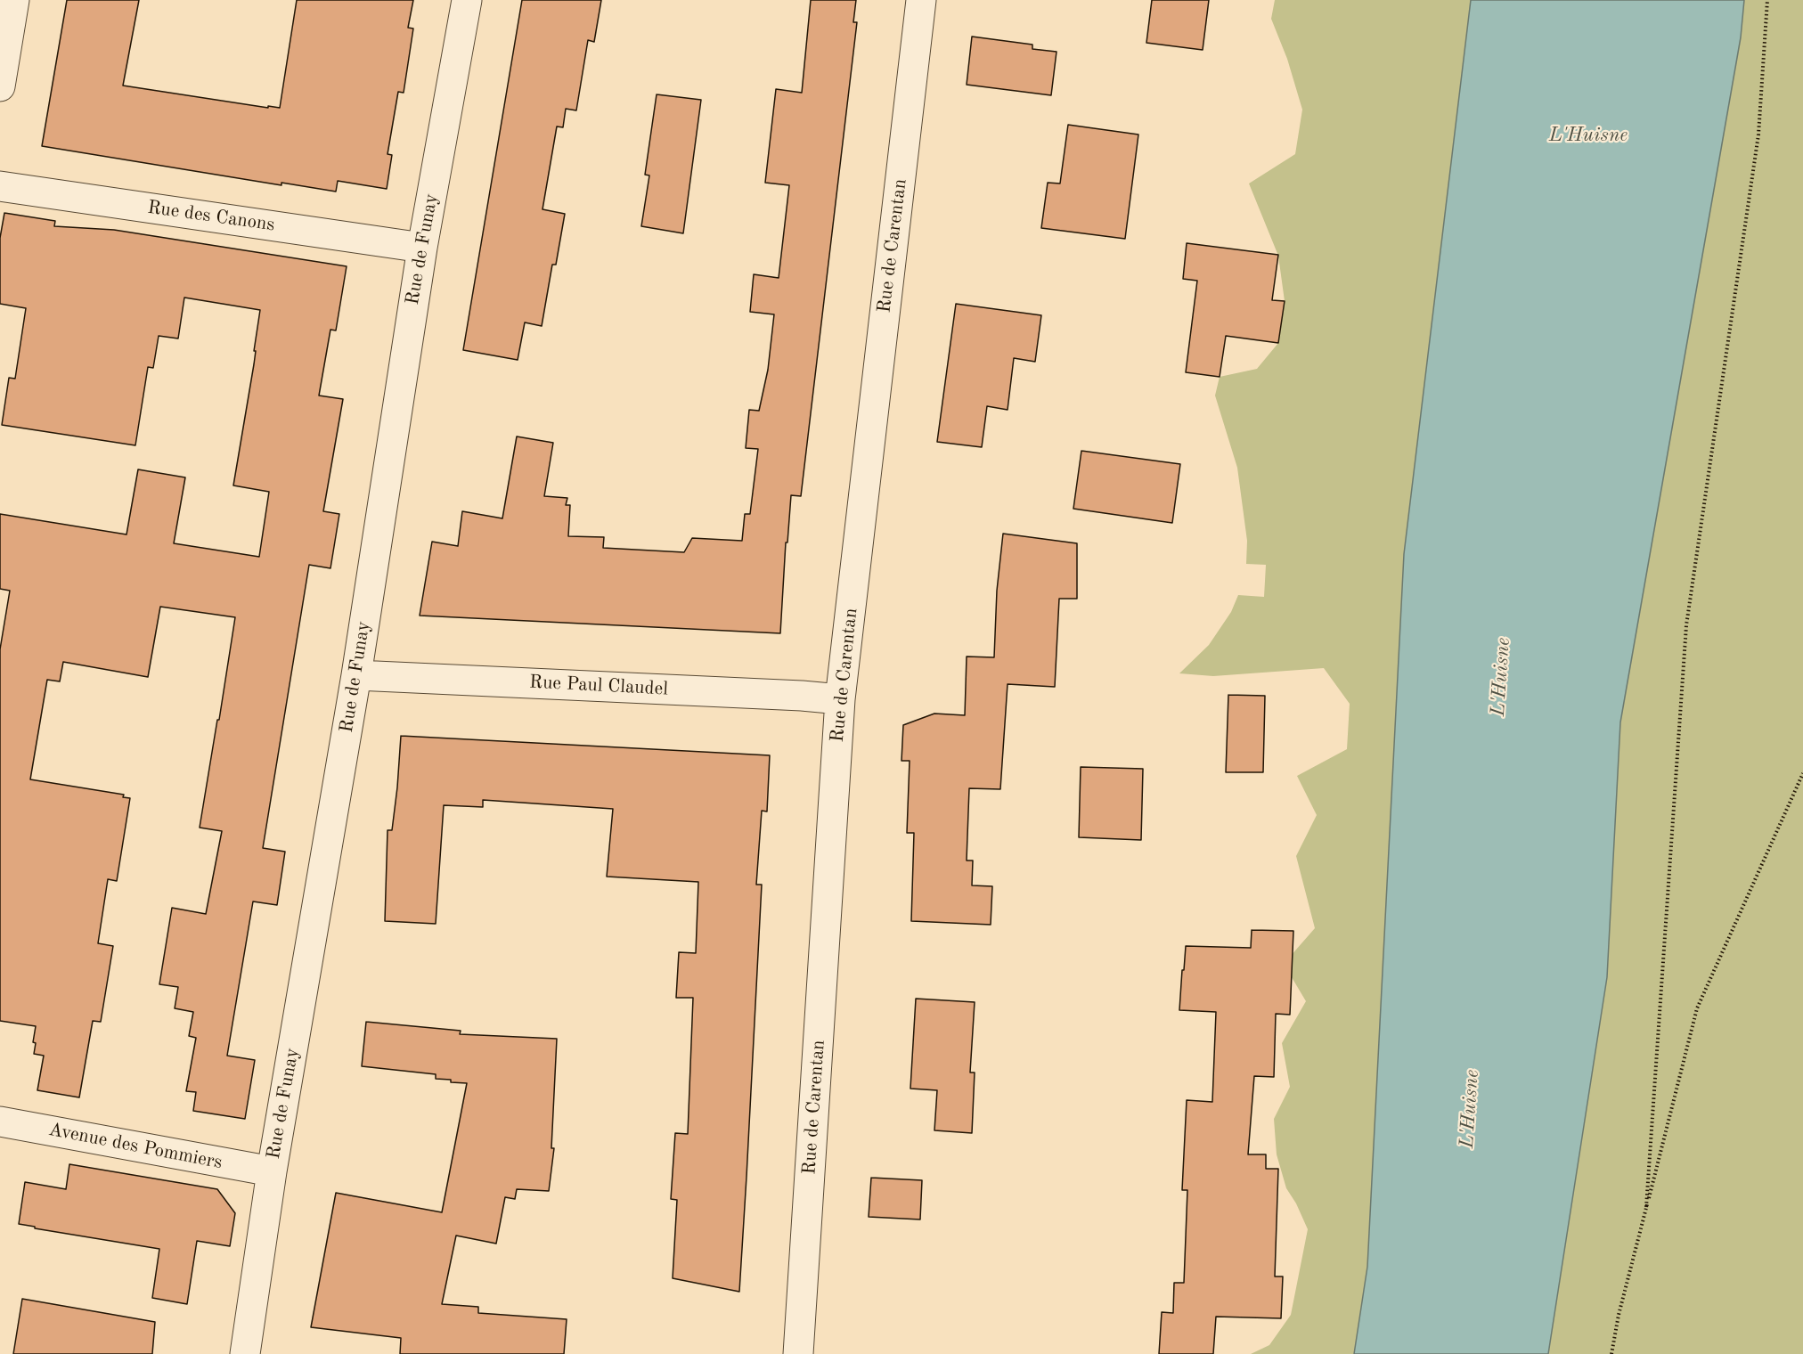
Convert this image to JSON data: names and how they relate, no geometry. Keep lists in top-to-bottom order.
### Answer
{
  "streets": {
    "street": [
      "Rue des Canons",
      "Rue de Carentan",
      "Rue de Funay",
      "Rue Paul Claudel",
      "Avenue des Pommiers"
    ]
  },
  "crossings": [
    ["Rue des Canons", "Rue de Funay"],
    ["Rue de Carentan", "Rue Paul Claudel"],
    ["Rue de Funay", "Rue Paul Claudel"],
    ["Rue de Funay", "Avenue des Pommiers"]
  ],
  "water": ["L'Huisne"]
}
